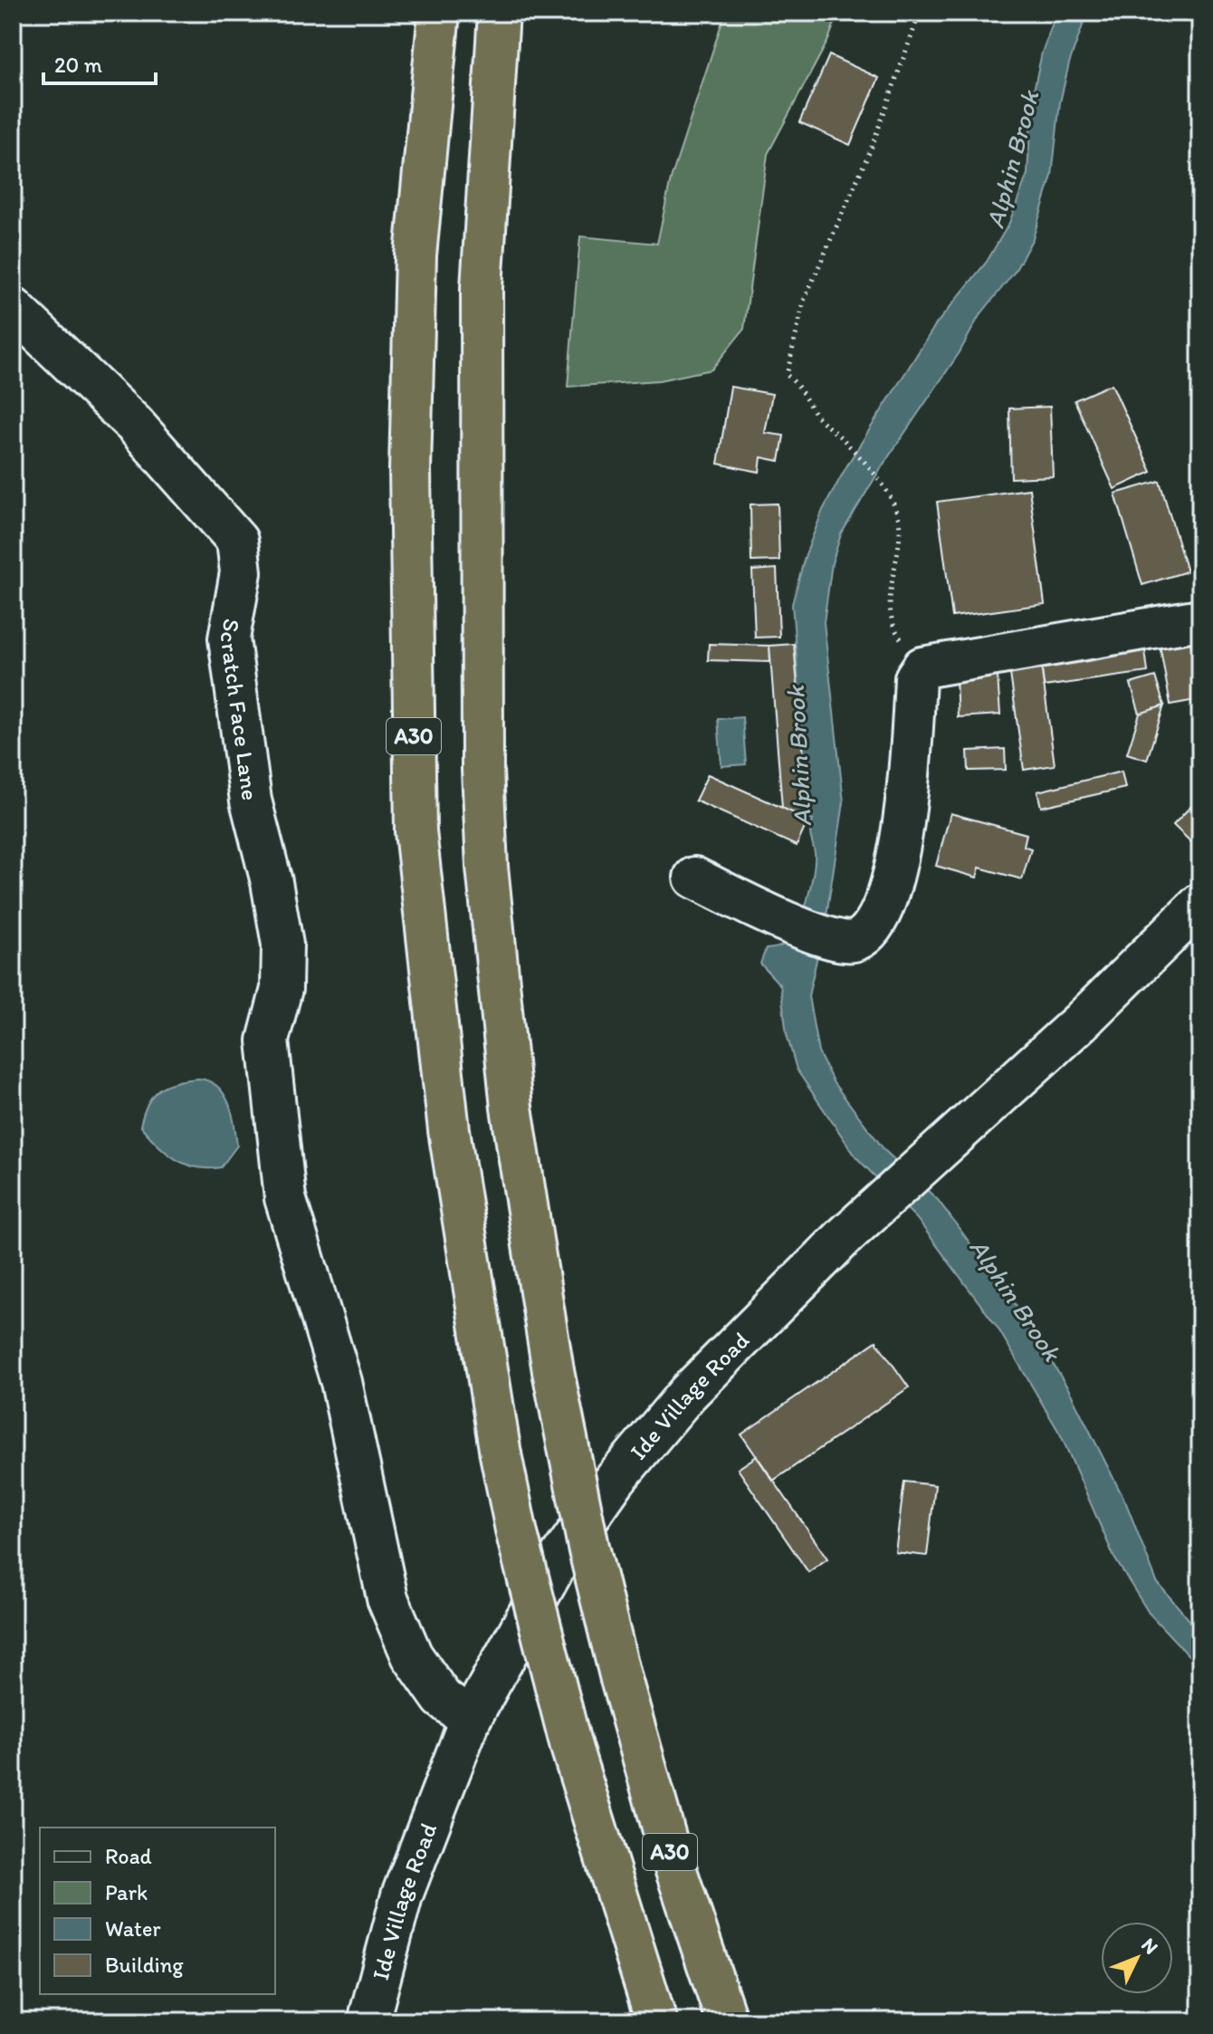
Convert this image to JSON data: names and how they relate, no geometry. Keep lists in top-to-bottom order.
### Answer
{
  "streets": {
    "highway": ["A30"],
    "street": ["Scratch Face Lane", "Ide Village Road"]
  },
  "crossings": [
    ["Scratch Face Lane", "Ide Village Road"]
  ],
  "water": ["Alphin Brook"],
  "legend": [
    "Road",
    "Park",
    "Water",
    "Building"
  ],
  "scale_bar": "20 m",
  "north": "top right"
}
